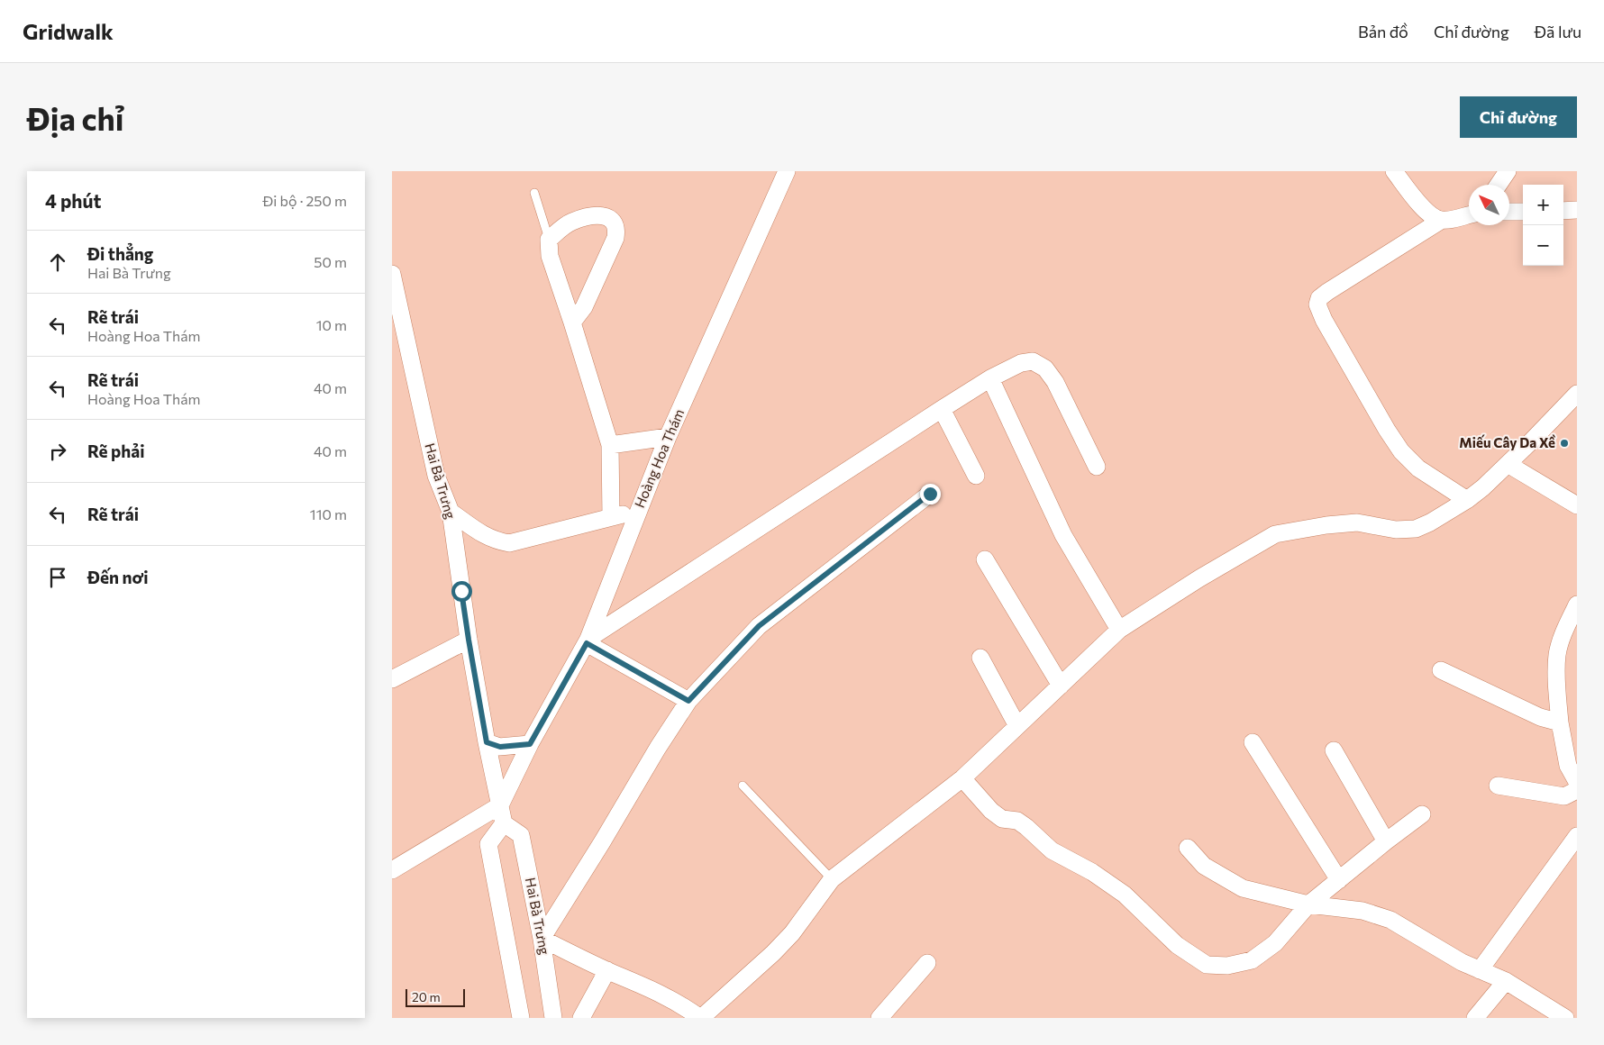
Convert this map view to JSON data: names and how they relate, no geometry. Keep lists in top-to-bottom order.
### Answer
{
  "streets": {
    "street": ["Hoàng Hoa Thám", "Hai Bà Trưng"]
  },
  "crossings": [
    ["Hoàng Hoa Thám", "Hai Bà Trưng"]
  ],
  "places": ["Miếu Cây Da Xề"],
  "scale_bar": "20 m",
  "north": "top left",
  "page": {
    "header": "Gridwalk",
    "nav": ["Bản đồ", "Chỉ đường", "Đã lưu"],
    "buttons": "Chỉ đường",
    "title": "Địa chỉ",
    "heading": ["4 phút", "Đi bộ · 250 m"],
    "map_buttons": ["+", "−"],
    "list": [
      ["Đi thẳng", "Hai Bà Trưng", "50 m"],
      ["Rẽ trái", "Hoàng Hoa Thám", "10 m"],
      ["Rẽ trái", "Hoàng Hoa Thám", "40 m"],
      ["Rẽ phải", "40 m"],
      ["Rẽ trái", "110 m"],
      "Đến nơi"
    ],
    "scale": "20 m"
  }
}
